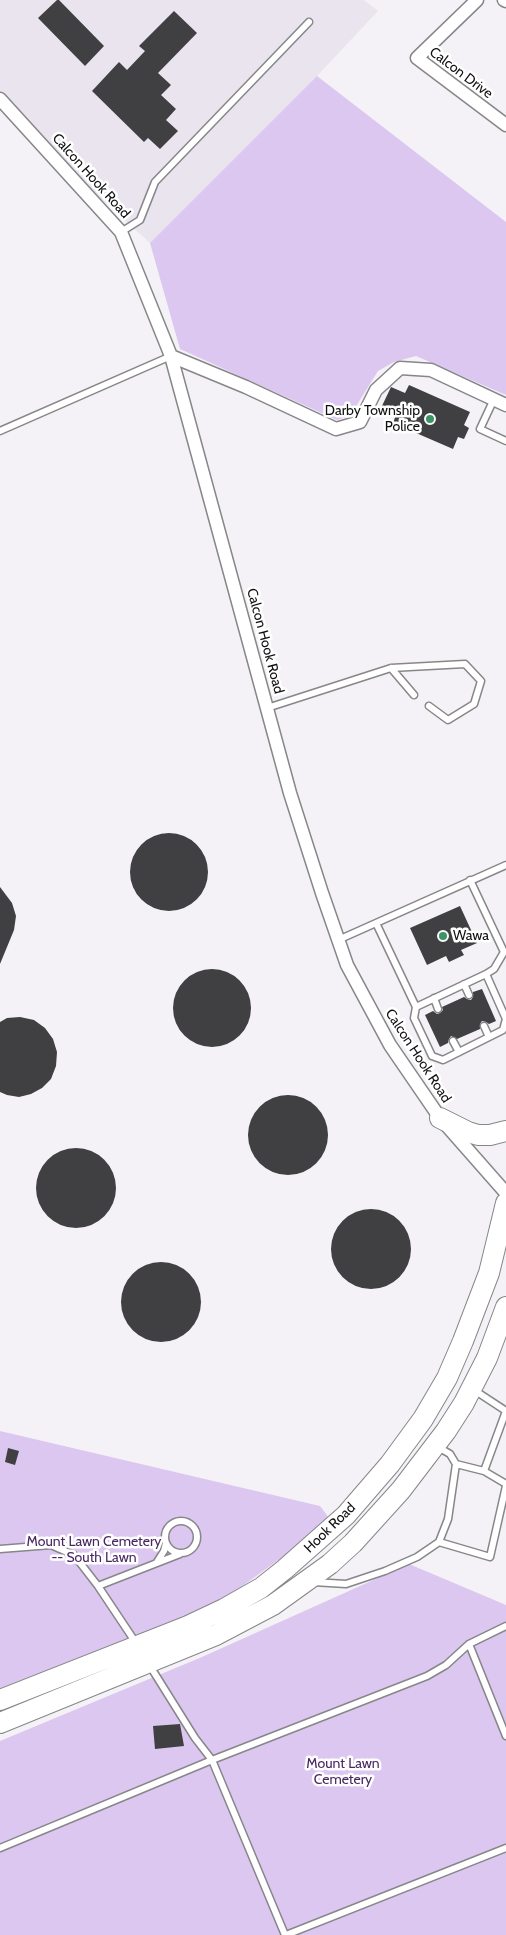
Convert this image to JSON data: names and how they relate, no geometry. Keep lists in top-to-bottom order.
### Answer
{
  "streets": {
    "main road": ["Hook Road"],
    "street": ["Calcon Drive", "Calcon Hook Road"]
  },
  "parks": ["Mount Lawn Cemetery -- South Lawn", "Mount Lawn Cemetery"],
  "places": ["Darby Township Police", "Wawa"]
}
